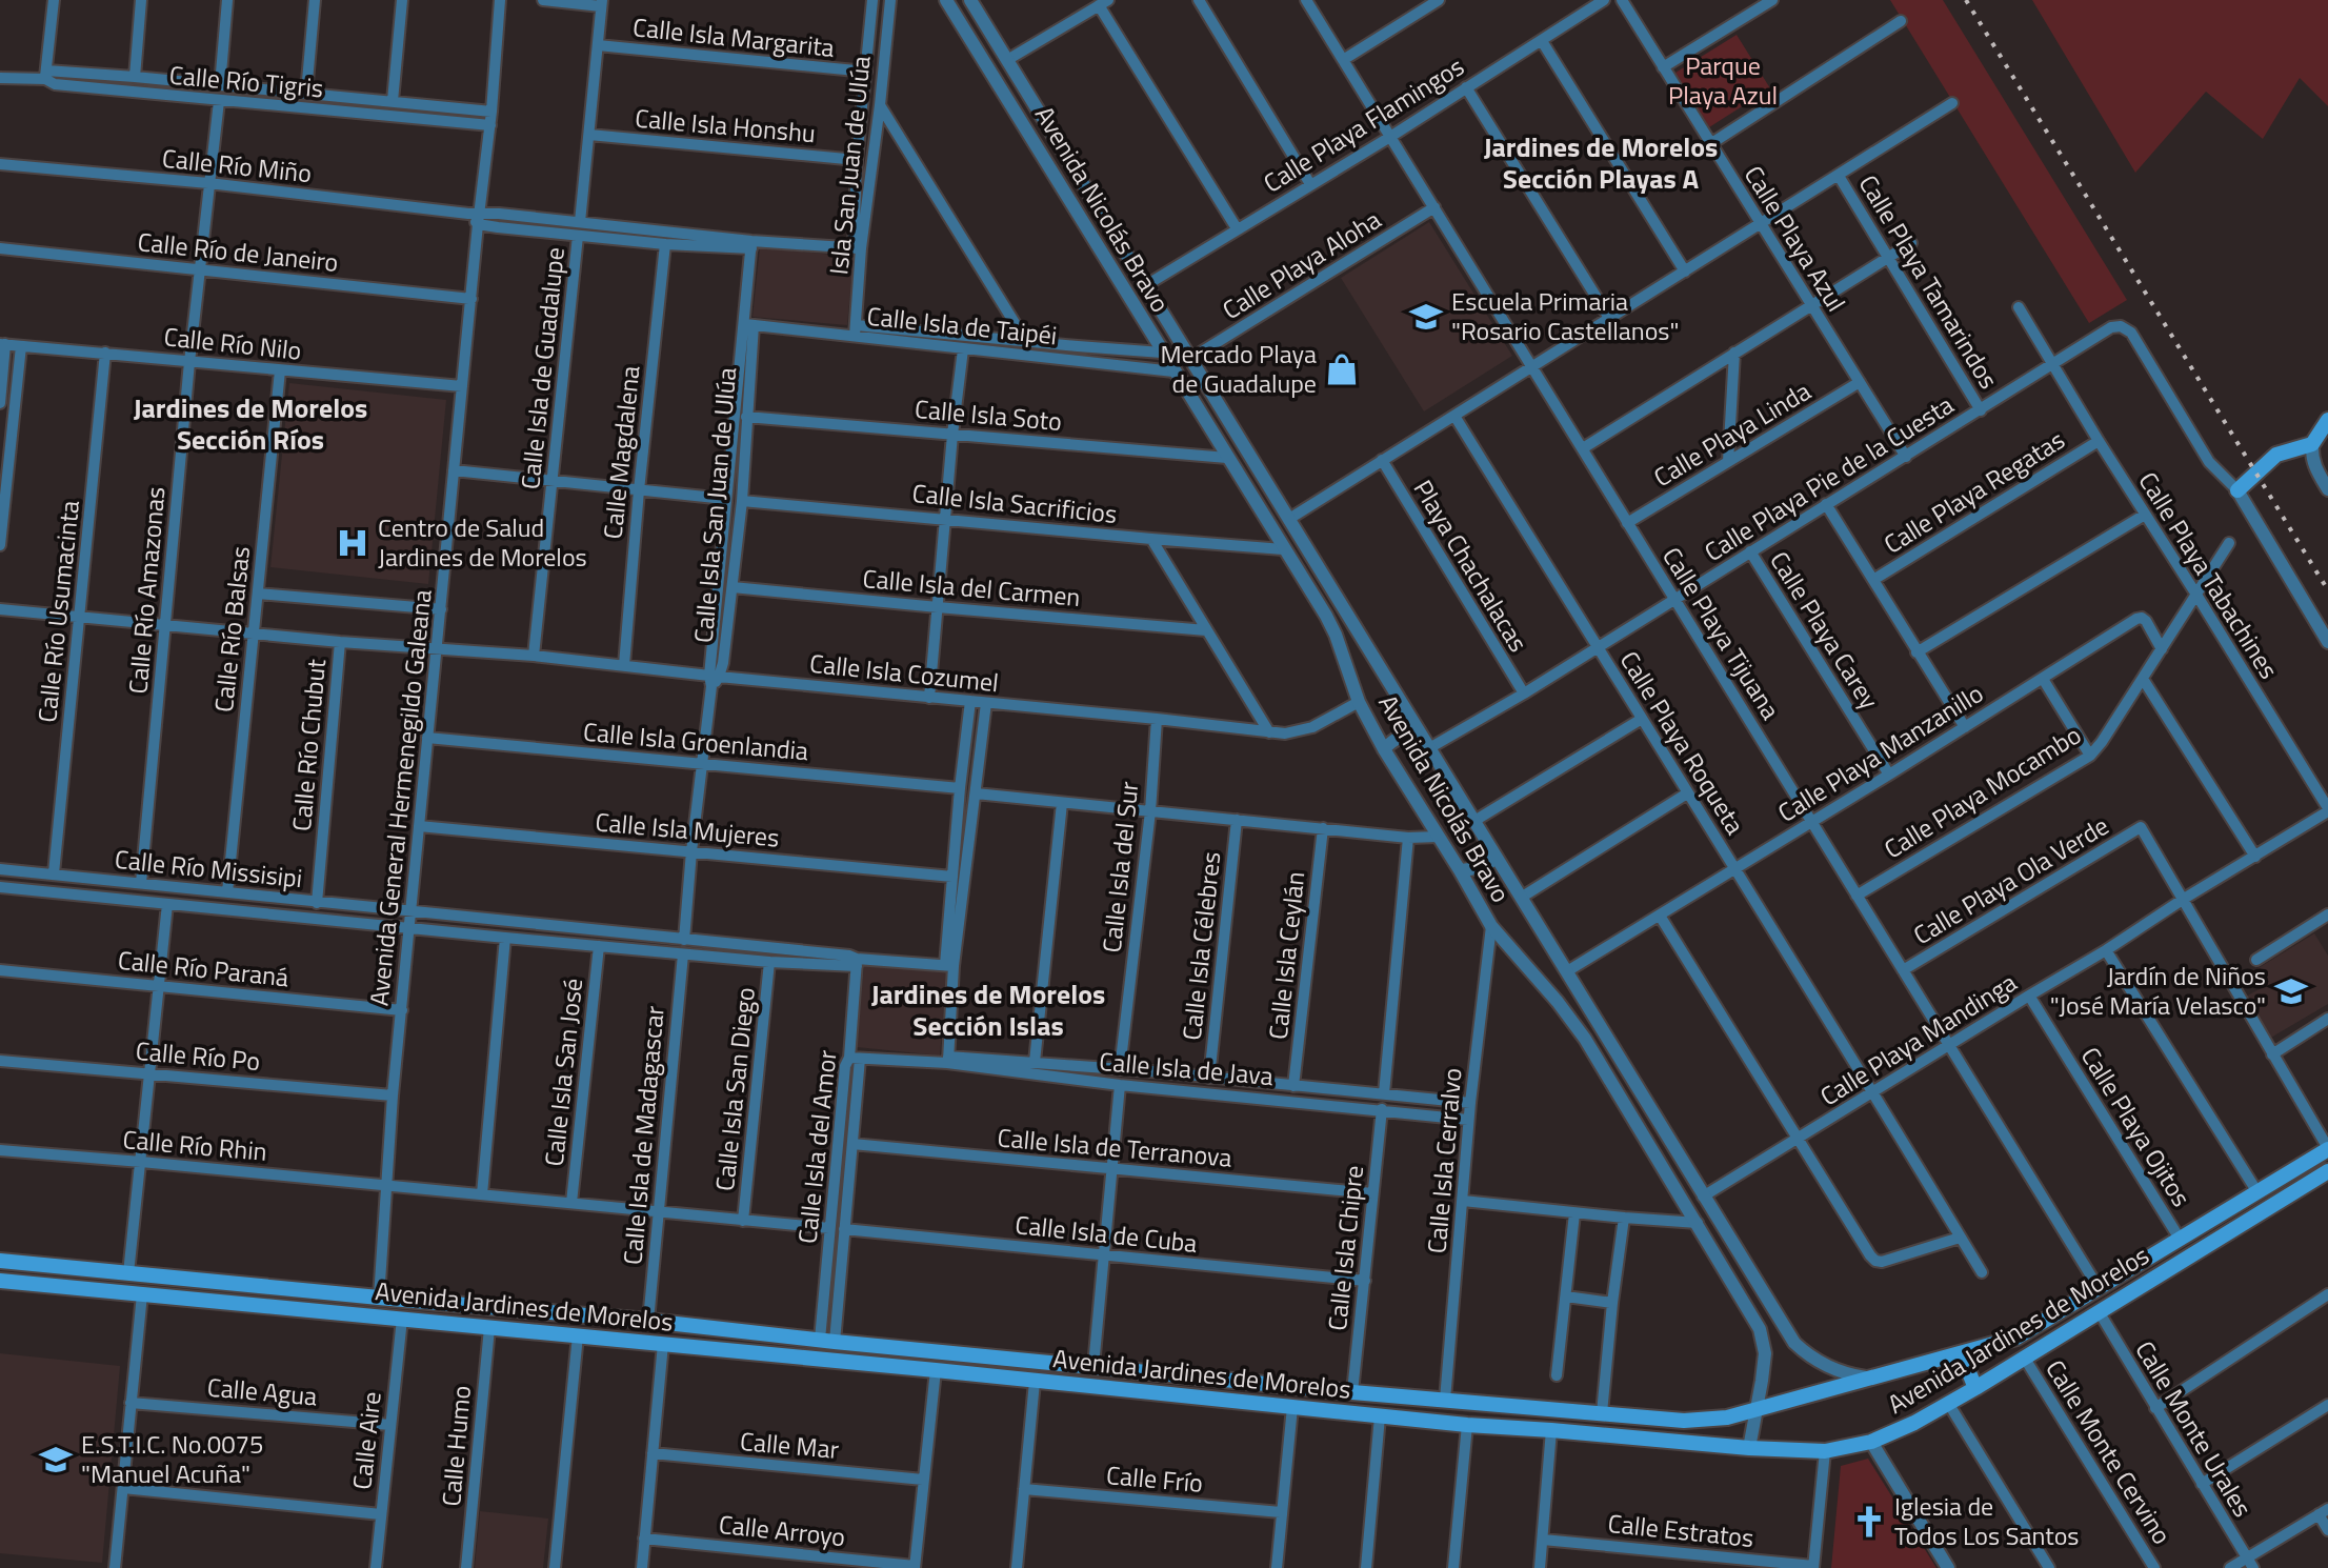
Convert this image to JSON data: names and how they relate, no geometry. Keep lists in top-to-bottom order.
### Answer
{
  "streets": {
    "main road": ["Avenida Jardines de Morelos"],
    "street": [
      "Calle Isla Margarita",
      "Calle Río Tigris",
      "Calle Playa Flamingos",
      "Calle Isla Honshu",
      "Isla San Juan de Ulúa",
      "Calle Río Miño",
      "Avenida Nicolás Bravo",
      "Calle Playa Azul",
      "Calle Río de Janeiro",
      "Calle Playa Aloha",
      "Calle Playa Tamarindos",
      "Calle Isla de Taipéi",
      "Calle Río Nilo",
      "Calle Isla de Guadalupe",
      "Calle Isla Soto",
      "Calle Playa Linda",
      "Calle Magdalena",
      "Calle Playa Pie de la Cuesta",
      "Calle Playa Regatas",
      "Calle Isla Sacrificios",
      "Calle Isla San Juan de Ulúa",
      "Playa Chachalacas",
      "Calle Playa Tabachines",
      "Calle Isla del Carmen",
      "Calle Río Amazonas",
      "Calle Río Usumacinta",
      "Calle Río Balsas",
      "Calle Playa Carey",
      "Calle Playa Tijuana",
      "Calle Isla Cozumel",
      "Calle Isla Groenlandia",
      "Calle Playa Roqueta",
      "Calle Río Chubut",
      "Calle Playa Manzanillo",
      "Calle Playa Mocambo",
      "Avenida General Hermenegildo Galeana",
      "Calle Isla Mujeres",
      "Calle Isla del Sur",
      "Calle Río Missisipi",
      "Calle Playa Ola Verde",
      "Calle Isla Célebres",
      "Calle Isla Ceylán",
      "Calle Río Paraná",
      "Calle Playa Mandinga",
      "Calle Río Po",
      "Calle Isla de Java",
      "Calle Isla San José",
      "Calle Isla San Diego",
      "Calle Playa Ojitos",
      "Calle Isla de Madagascar",
      "Calle Río Rhin",
      "Calle Isla del Amor",
      "Calle Isla de Terranova",
      "Calle Isla Cerralvo",
      "Calle Isla de Cuba",
      "Calle Isla Chipre",
      "Calle Agua",
      "Calle Monte Urales",
      "Calle Aire",
      "Calle Humo",
      "Calle Mar",
      "Calle Monte Cervino",
      "Calle Frío",
      "Calle Arroyo",
      "Calle Estratos"
    ]
  },
  "crossings": [
    ["Calle Isla Margarita", "Isla San Juan de Ulúa"],
    ["Calle Isla Margarita", "Calle Isla de Guadalupe"],
    ["Calle Río Tigris", "Calle Río Amazonas"],
    ["Calle Río Tigris", "Avenida General Hermenegildo Galeana"],
    ["Calle Playa Flamingos", "Avenida Nicolás Bravo"],
    ["Calle Playa Flamingos", "Calle Playa Tijuana"],
    ["Calle Isla Honshu", "Isla San Juan de Ulúa"],
    ["Calle Isla Honshu", "Calle Isla de Guadalupe"],
    ["Isla San Juan de Ulúa", "Calle Isla de Taipéi"],
    ["Calle Río Miño", "Calle Río Amazonas"],
    ["Calle Río Miño", "Avenida General Hermenegildo Galeana"],
    ["Avenida Nicolás Bravo", "Calle Playa Aloha"],
    ["Avenida Nicolás Bravo", "Calle Isla de Taipéi"],
    ["Avenida Nicolás Bravo", "Calle Isla Soto"],
    ["Avenida Nicolás Bravo", "Calle Playa Pie de la Cuesta"],
    ["Avenida Nicolás Bravo", "Calle Isla Sacrificios"],
    ["Avenida Nicolás Bravo", "Calle Isla Cozumel"],
    ["Avenida Nicolás Bravo", "Calle Playa Manzanillo"],
    ["Avenida Nicolás Bravo", "Calle Playa Mandinga"],
    ["Avenida Nicolás Bravo", "Calle Isla Cerralvo"],
    ["Avenida Nicolás Bravo", "Avenida Jardines de Morelos"],
    ["Calle Playa Azul", "Calle Playa Linda"],
    ["Calle Playa Azul", "Calle Playa Pie de la Cuesta"],
    ["Calle Río de Janeiro", "Calle Río Amazonas"],
    ["Calle Río de Janeiro", "Avenida General Hermenegildo Galeana"],
    ["Calle Playa Aloha", "Calle Playa Tijuana"],
    ["Calle Playa Tamarindos", "Calle Playa Pie de la Cuesta"],
    ["Calle Isla de Taipéi", "Calle Isla San Juan de Ulúa"],
    ["Calle Río Nilo", "Calle Río Amazonas"],
    ["Calle Río Nilo", "Calle Río Usumacinta"],
    ["Calle Río Nilo", "Calle Río Balsas"],
    ["Calle Río Nilo", "Avenida General Hermenegildo Galeana"],
    ["Calle Isla de Guadalupe", "Calle Isla Cozumel"],
    ["Calle Isla Soto", "Calle Isla San Juan de Ulúa"],
    ["Calle Playa Linda", "Calle Playa Tijuana"],
    ["Calle Magdalena", "Calle Isla Cozumel"],
    ["Calle Playa Pie de la Cuesta", "Playa Chachalacas"],
    ["Calle Playa Pie de la Cuesta", "Calle Playa Tabachines"],
    ["Calle Playa Pie de la Cuesta", "Calle Playa Carey"],
    ["Calle Playa Pie de la Cuesta", "Calle Playa Tijuana"],
    ["Calle Playa Pie de la Cuesta", "Calle Playa Roqueta"],
    ["Calle Playa Regatas", "Calle Playa Tabachines"],
    ["Calle Isla Sacrificios", "Calle Isla San Juan de Ulúa"],
    ["Calle Isla San Juan de Ulúa", "Calle Isla del Carmen"],
    ["Calle Isla San Juan de Ulúa", "Calle Isla Cozumel"],
    ["Calle Isla San Juan de Ulúa", "Calle Isla Groenlandia"],
    ["Calle Isla San Juan de Ulúa", "Calle Isla Mujeres"],
    ["Calle Playa Tabachines", "Calle Playa Mocambo"],
    ["Calle Playa Tabachines", "Calle Playa Mandinga"],
    ["Calle Río Amazonas", "Calle Isla Cozumel"],
    ["Calle Río Amazonas", "Calle Río Missisipi"],
    ["Calle Río Usumacinta", "Calle Isla Cozumel"],
    ["Calle Río Usumacinta", "Calle Río Missisipi"],
    ["Calle Río Balsas", "Calle Isla Cozumel"],
    ["Calle Río Balsas", "Calle Río Missisipi"],
    ["Calle Playa Carey", "Calle Playa Manzanillo"],
    ["Calle Playa Tijuana", "Calle Playa Manzanillo"],
    ["Calle Playa Tijuana", "Calle Playa Mocambo"],
    ["Calle Playa Tijuana", "Calle Playa Ola Verde"],
    ["Calle Playa Tijuana", "Calle Playa Mandinga"],
    ["Calle Playa Tijuana", "Avenida Jardines de Morelos"],
    ["Calle Isla Cozumel", "Calle Río Chubut"],
    ["Calle Isla Cozumel", "Avenida General Hermenegildo Galeana"],
    ["Calle Isla Cozumel", "Calle Isla del Sur"],
    ["Calle Isla Groenlandia", "Avenida General Hermenegildo Galeana"],
    ["Calle Playa Roqueta", "Calle Playa Manzanillo"],
    ["Calle Playa Roqueta", "Calle Playa Mandinga"],
    ["Calle Río Chubut", "Calle Río Missisipi"],
    ["Calle Playa Manzanillo", "Calle Playa Mocambo"],
    ["Avenida General Hermenegildo Galeana", "Calle Isla Mujeres"],
    ["Avenida General Hermenegildo Galeana", "Calle Río Missisipi"],
    ["Avenida General Hermenegildo Galeana", "Calle Río Paraná"],
    ["Avenida General Hermenegildo Galeana", "Calle Río Po"],
    ["Avenida General Hermenegildo Galeana", "Calle Río Rhin"],
    ["Avenida General Hermenegildo Galeana", "Avenida Jardines de Morelos"],
    ["Calle Isla del Sur", "Calle Isla de Java"],
    ["Calle Playa Ola Verde", "Calle Playa Mandinga"],
    ["Calle Isla Célebres", "Calle Isla de Java"],
    ["Calle Isla Ceylán", "Calle Isla de Java"],
    ["Calle Playa Mandinga", "Calle Playa Ojitos"],
    ["Calle Isla de Java", "Calle Isla del Amor"],
    ["Calle Isla de Java", "Calle Isla Cerralvo"],
    ["Calle Isla de Java", "Calle Isla Chipre"],
    ["Calle Playa Ojitos", "Avenida Jardines de Morelos"],
    ["Calle Isla de Madagascar", "Avenida Jardines de Morelos"],
    ["Calle Isla del Amor", "Calle Isla de Terranova"],
    ["Calle Isla del Amor", "Calle Isla de Cuba"],
    ["Calle Isla del Amor", "Avenida Jardines de Morelos"],
    ["Calle Isla de Terranova", "Calle Isla Chipre"],
    ["Calle Isla Cerralvo", "Avenida Jardines de Morelos"],
    ["Calle Isla de Cuba", "Calle Isla Chipre"],
    ["Calle Isla Chipre", "Avenida Jardines de Morelos"],
    ["Avenida Jardines de Morelos", "Calle Monte Urales"],
    ["Avenida Jardines de Morelos", "Calle Aire"],
    ["Avenida Jardines de Morelos", "Calle Humo"],
    ["Avenida Jardines de Morelos", "Calle Monte Cervino"],
    ["Calle Agua", "Calle Aire"]
  ],
  "districts": ["Jardines de Morelos Sección Playas A", "Jardines de Morelos Sección Ríos", "Jardines de Morelos Sección Islas"],
  "parks": ["Parque Playa Azul"],
  "places": {
    "school or university": ["Escuela Primaria \"Rosario Castellanos\"", "Jardín de Niños \"José María Velasco\"", "E.S.T.I.C. No.0075 \"Manuel Acuña\""],
    "shop": ["Mercado Playa de Guadalupe"],
    "hospital": ["Centro de Salud Jardines de Morelos"],
    "church": ["Iglesia de Todos Los Santos"]
  }
}
